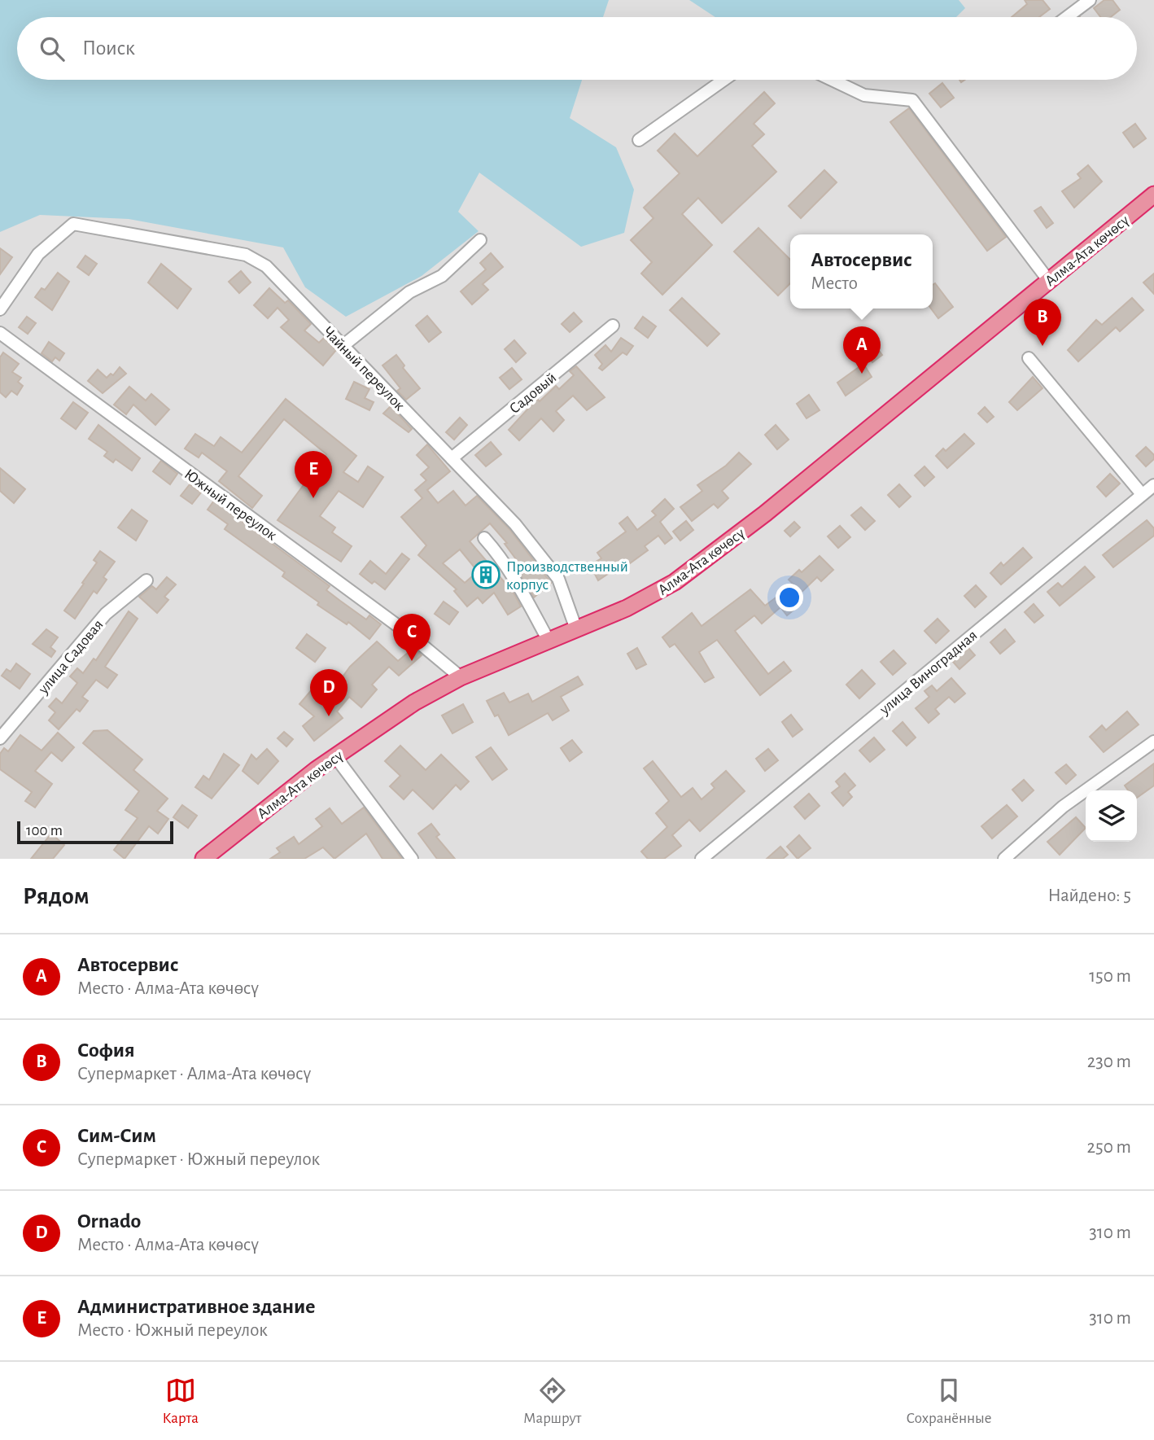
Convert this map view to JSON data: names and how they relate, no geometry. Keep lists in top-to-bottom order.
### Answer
{
  "streets": {
    "highway": ["Алма-Ата көчөсү"],
    "street": [
      "Чайный переулок",
      "Садовый",
      "Южный переулок",
      "улица Садовая",
      "улица Виноградная"
    ]
  },
  "crossings": [
    ["Алма-Ата көчөсү", "Чайный переулок"],
    ["Алма-Ата көчөсү", "Южный переулок"],
    ["Чайный переулок", "Садовый"]
  ],
  "places": {
    "building": ["Производственный корпус"]
  },
  "scale_bar": "100 m",
  "page": {
    "search": "Поиск",
    "popup": ["Автосервис", "Место"],
    "pins": [
      "B",
      "A",
      "E",
      "C",
      "D"
    ],
    "scale": "100 m",
    "heading": ["Рядом", "Найдено: 5"],
    "list": [
      {
        "mark": "A",
        "name": "Автосервис",
        "note": "Место · Алма-Ата көчөсү",
        "value": "150 m"
      },
      {
        "mark": "B",
        "name": "София",
        "note": "Супермаркет · Алма-Ата көчөсү",
        "value": "230 m"
      },
      {
        "mark": "C",
        "name": "Сим-Сим",
        "note": "Супермаркет · Южный переулок",
        "value": "250 m"
      },
      {
        "mark": "D",
        "name": "Ornado",
        "note": "Место · Алма-Ата көчөсү",
        "value": "310 m"
      },
      {
        "mark": "E",
        "name": "Административное здание",
        "note": "Место · Южный переулок",
        "value": "310 m"
      }
    ],
    "nav": ["Карта", "Маршрут", "Сохранённые"]
  }
}
